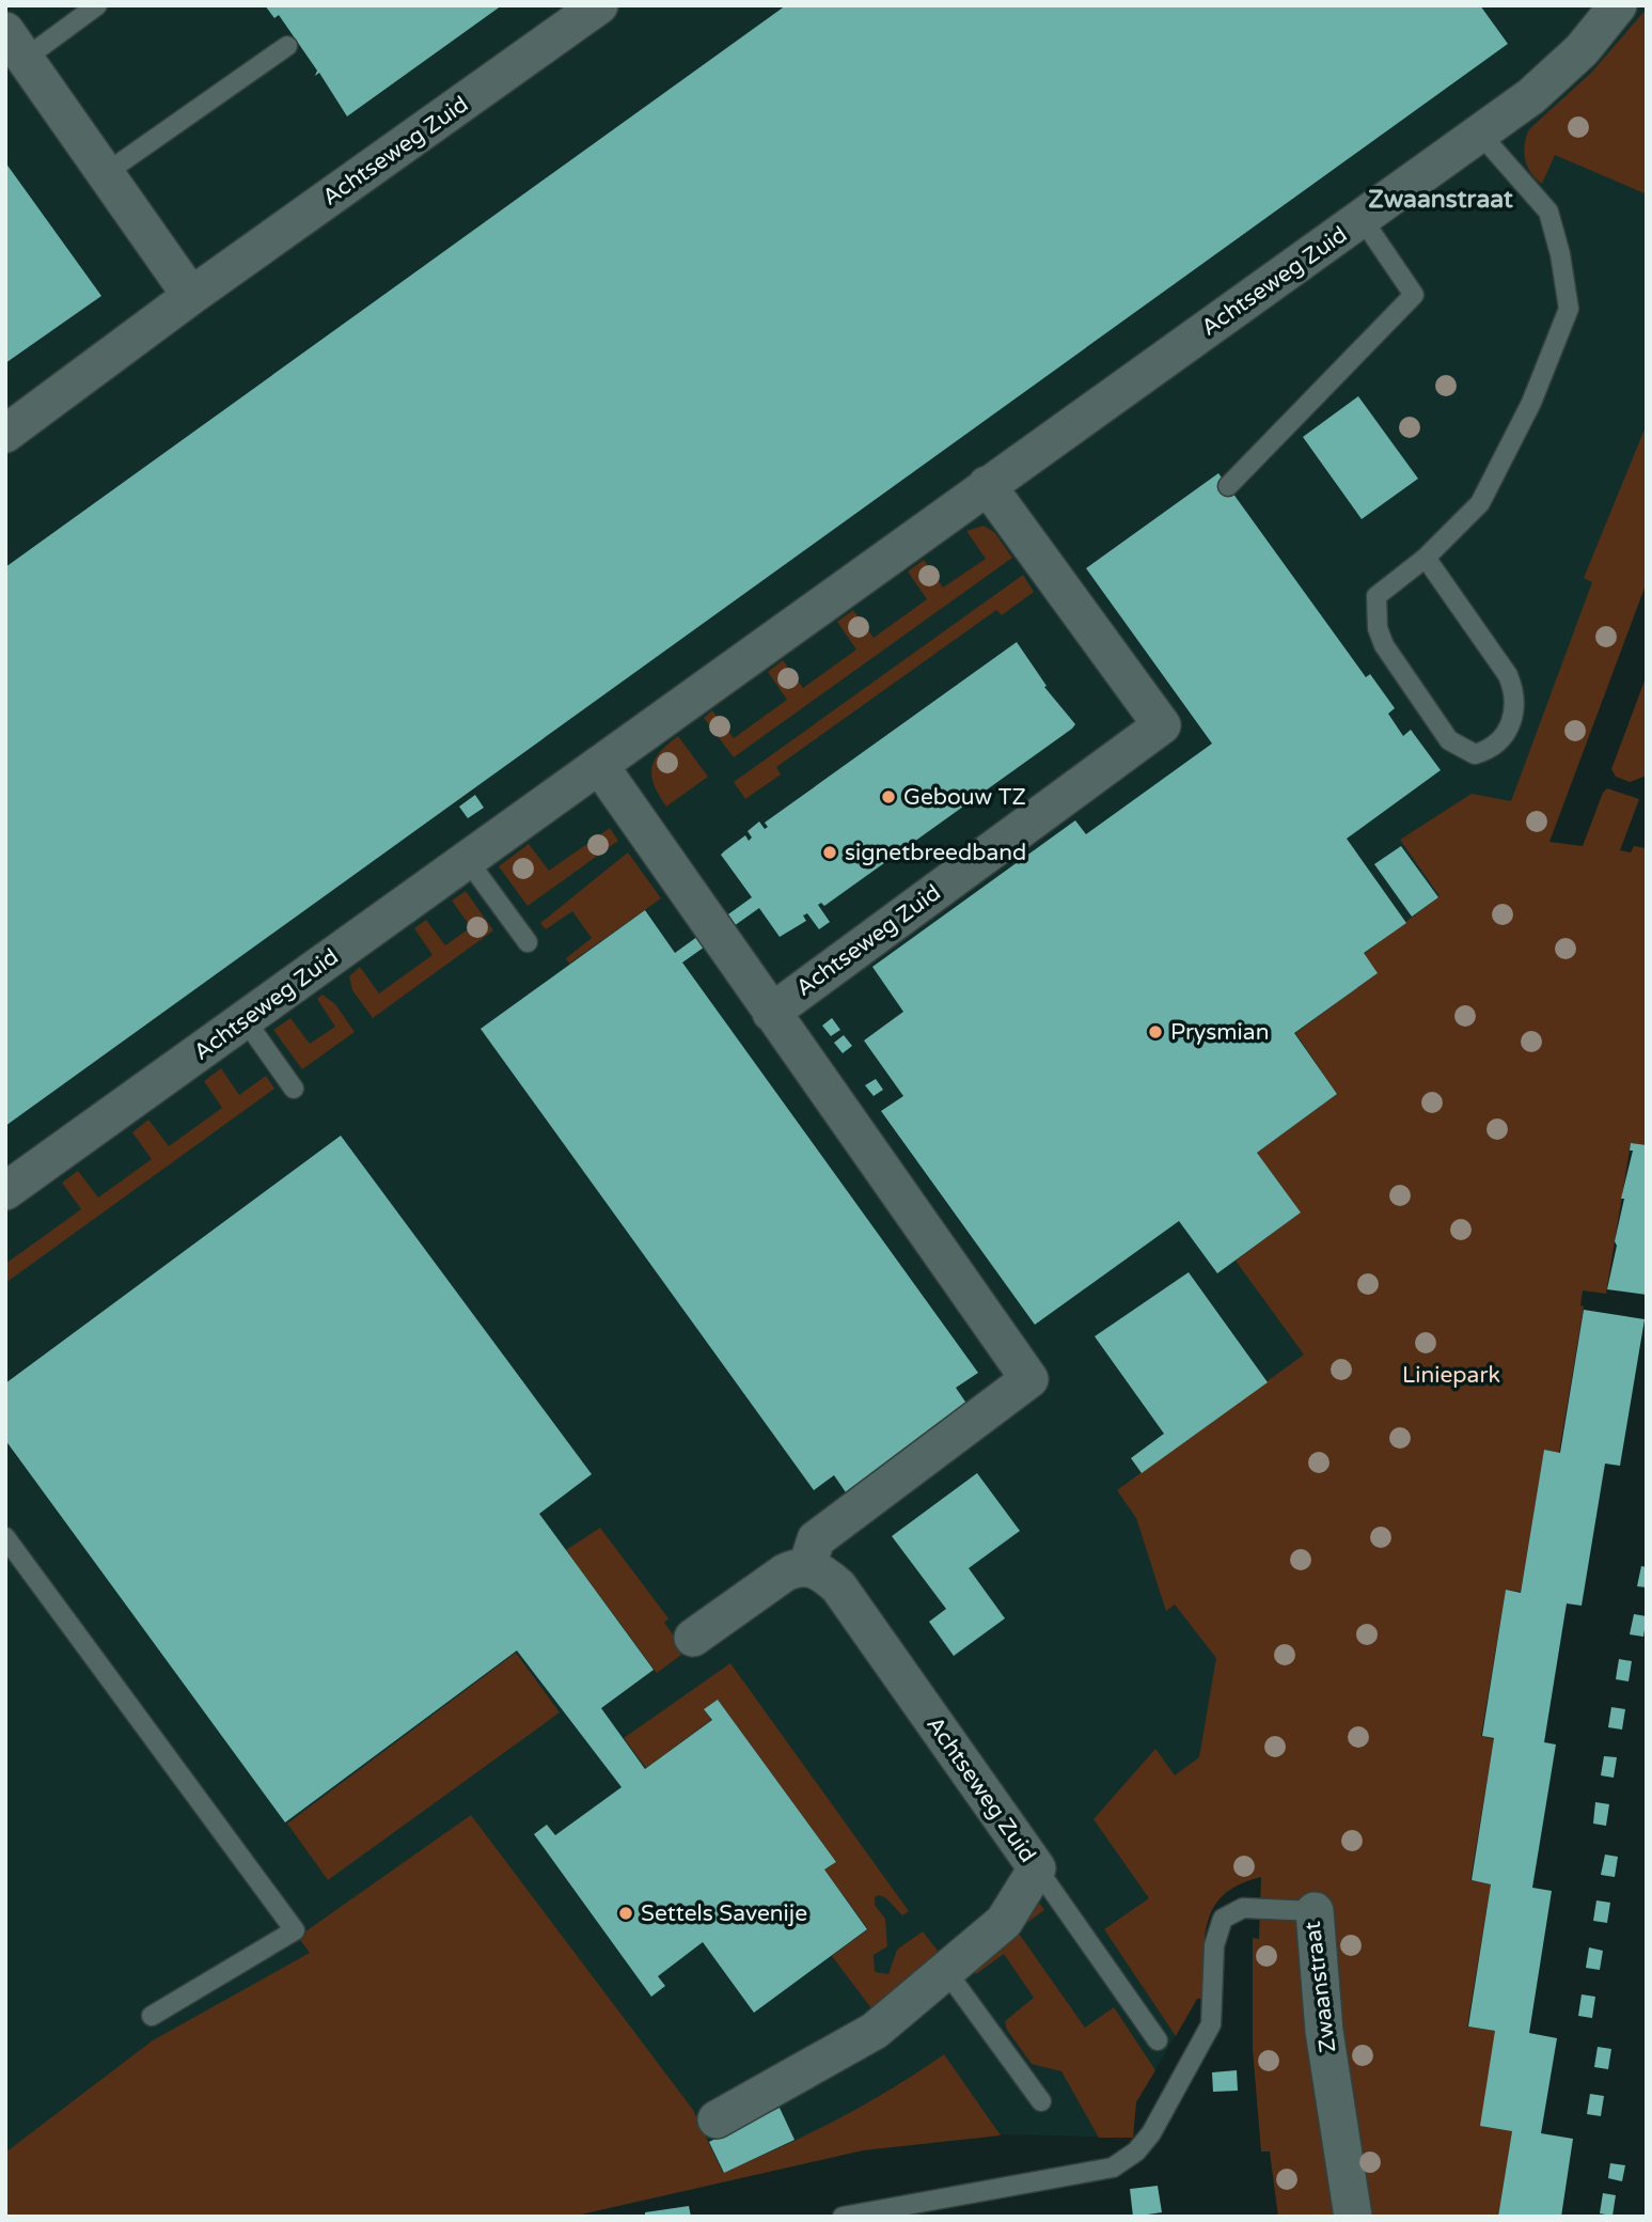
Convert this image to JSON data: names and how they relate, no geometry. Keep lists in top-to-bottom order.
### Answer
{
  "streets": {
    "street": ["Achtseweg Zuid", "Zwaanstraat"]
  },
  "districts": ["Zwaanstraat"],
  "parks": ["Liniepark"],
  "places": [
    "Gebouw TZ",
    "signetbreedband",
    "Prysmian",
    "Settels Savenije"
  ]
}
